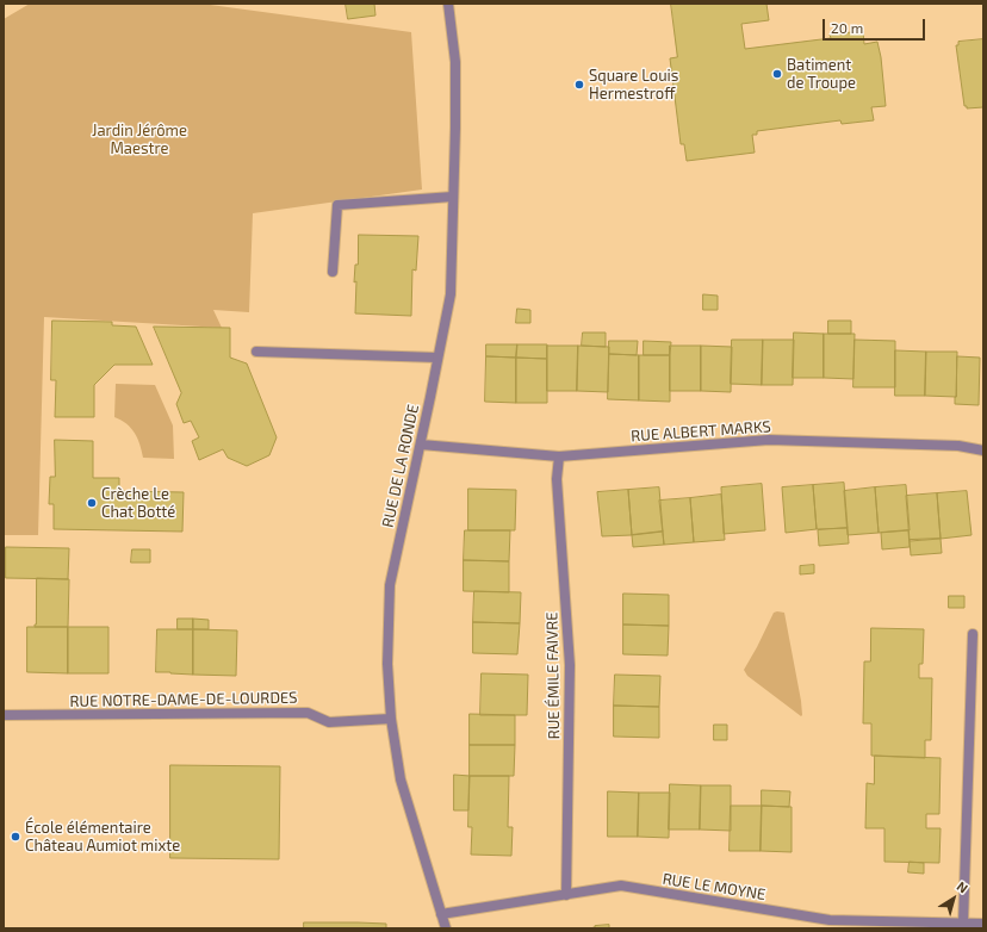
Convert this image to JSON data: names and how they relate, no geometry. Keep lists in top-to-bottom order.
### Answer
{
  "streets": {
    "street": [
      "RUE ALBERT MARKS",
      "RUE DE LA RONDE",
      "RUE ÉMILE FAIVRE",
      "RUE NOTRE-DAME-DE-LOURDES",
      "RUE LE MOYNE"
    ]
  },
  "crossings": [
    ["RUE ALBERT MARKS", "RUE DE LA RONDE"],
    ["RUE ALBERT MARKS", "RUE ÉMILE FAIVRE"],
    ["RUE DE LA RONDE", "RUE NOTRE-DAME-DE-LOURDES"],
    ["RUE DE LA RONDE", "RUE LE MOYNE"],
    ["RUE ÉMILE FAIVRE", "RUE LE MOYNE"]
  ],
  "parks": ["Jardin Jérôme Maestre"],
  "places": [
    "Batiment de Troupe",
    "Square Louis Hermestroff",
    "Crèche Le Chat Botté",
    "École élémentaire Château Aumiot mixte"
  ],
  "scale_bar": "20 m",
  "north": "top right"
}
